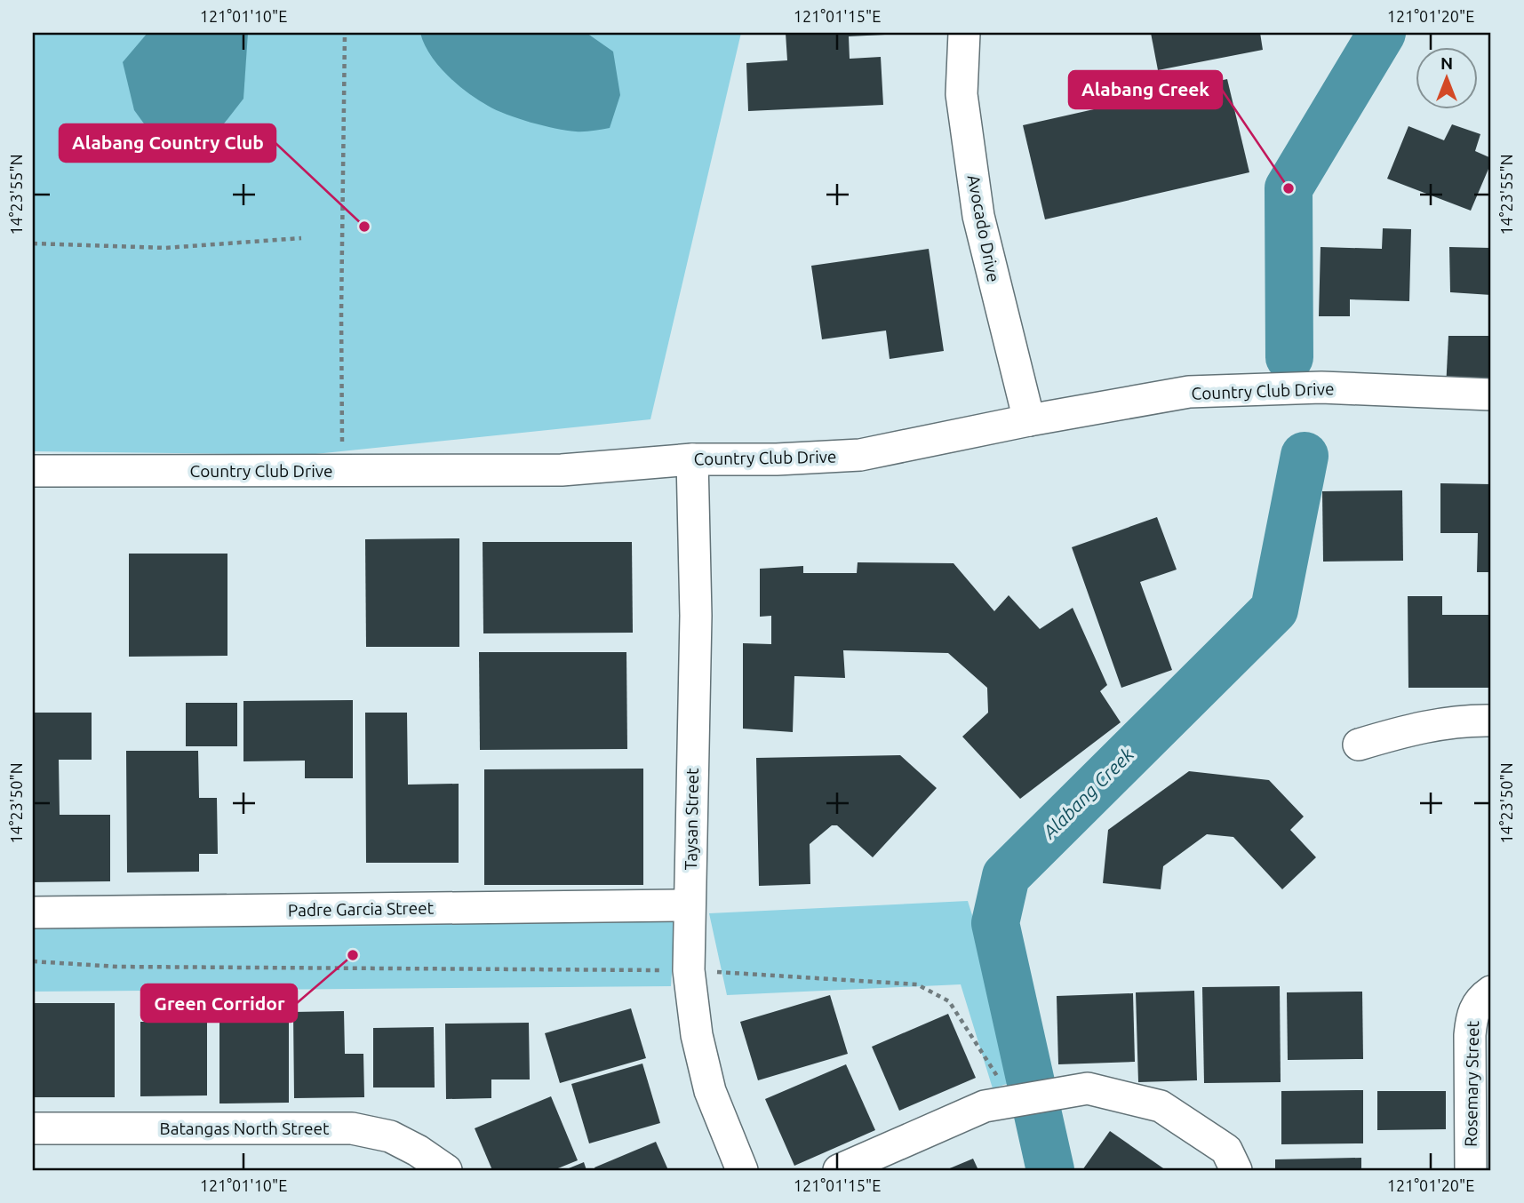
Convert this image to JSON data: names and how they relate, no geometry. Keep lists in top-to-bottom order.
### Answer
{
  "streets": {
    "street": [
      "Avocado Drive",
      "Country Club Drive",
      "Taysan Street",
      "Padre Garcia Street",
      "Rosemary Street",
      "Batangas North Street"
    ]
  },
  "crossings": [
    ["Avocado Drive", "Country Club Drive"],
    ["Country Club Drive", "Taysan Street"],
    ["Taysan Street", "Padre Garcia Street"]
  ],
  "water": ["Alabang Creek"],
  "places": ["Alabang Creek", "Alabang Country Club", "Green Corridor"],
  "north": "top",
  "coordinates": [
    "121°01'10\"E",
    "121°01'15\"E",
    "121°01'20\"E",
    "14°23'55\"N",
    "14°23'50\"N"
  ]
}
